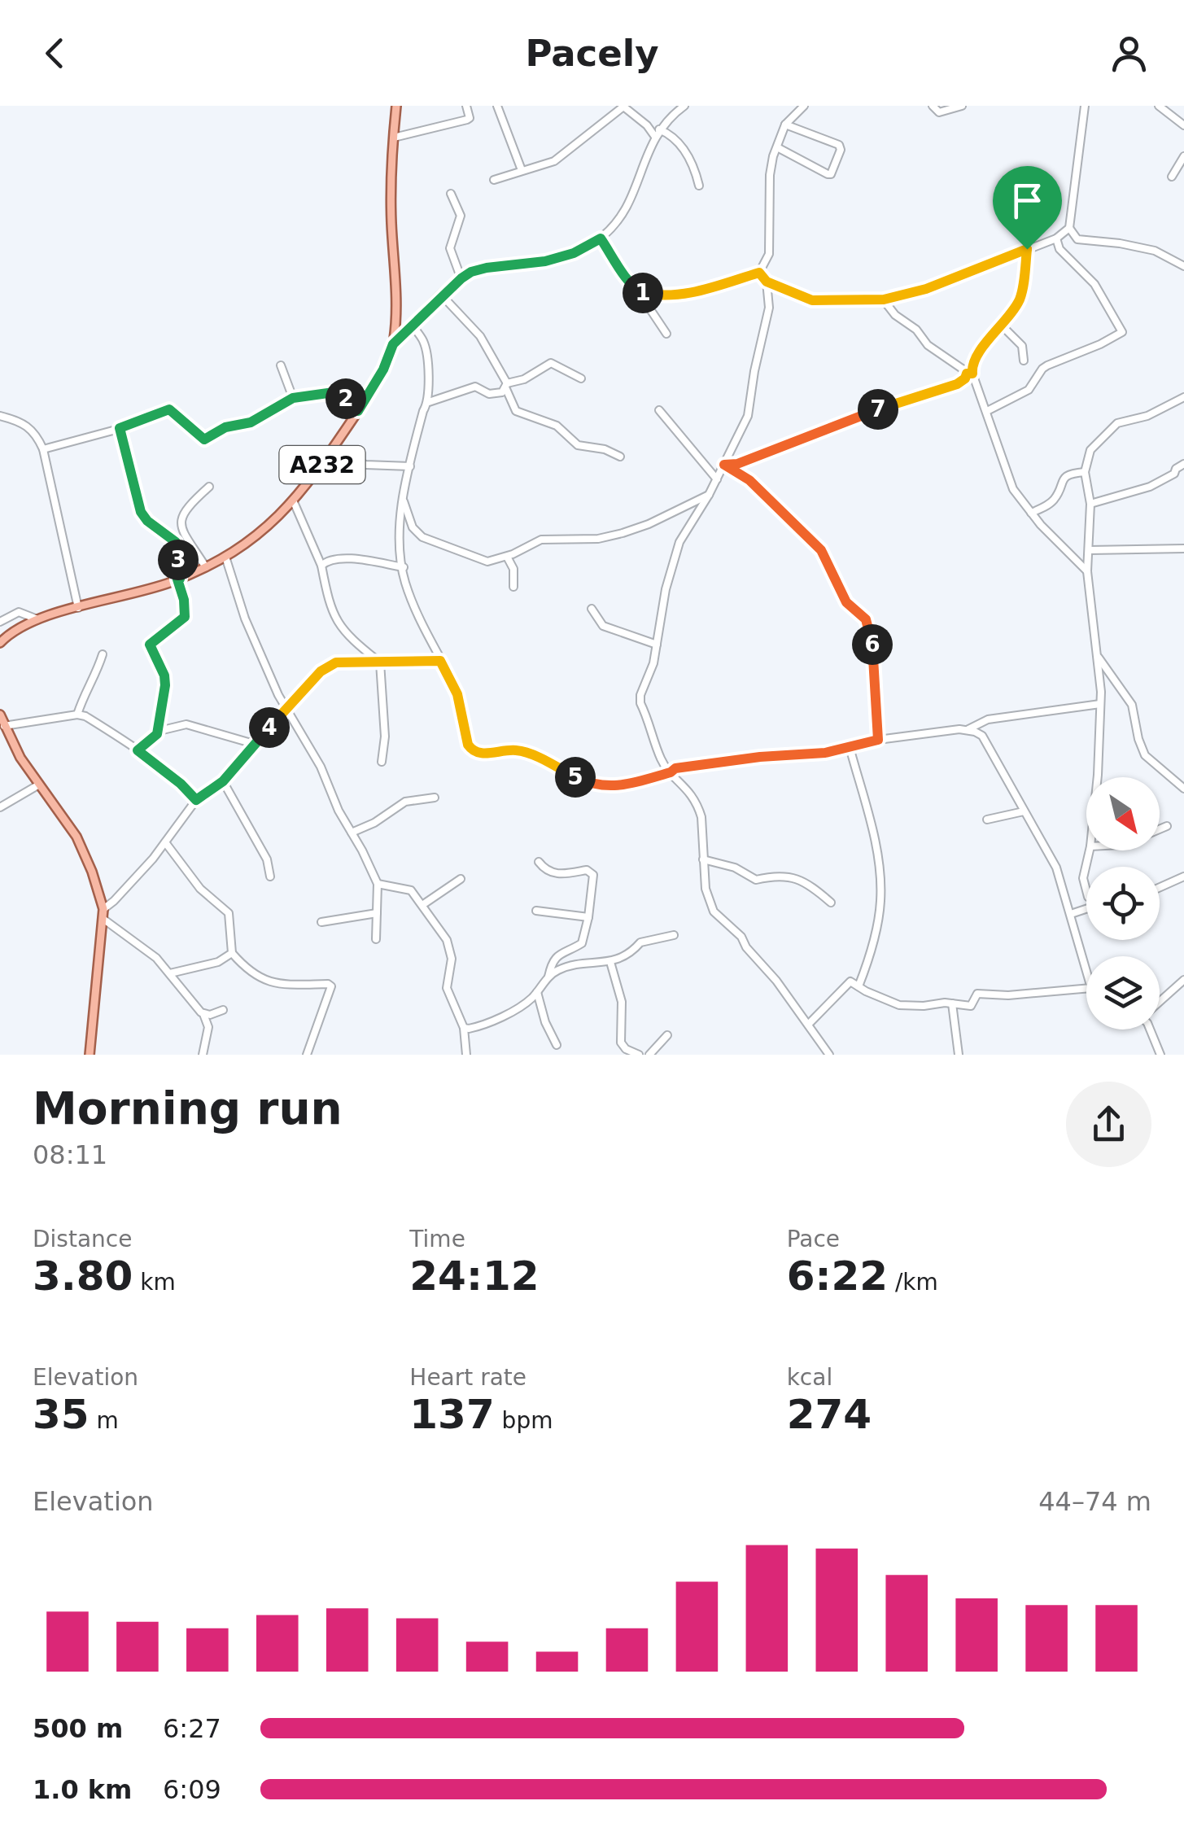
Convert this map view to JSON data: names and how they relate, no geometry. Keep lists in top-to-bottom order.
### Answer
{
  "streets": {
    "main road": ["A232"]
  },
  "north": "bottom right",
  "page": {
    "header": "Pacely",
    "pins": [
      "1",
      "2",
      "7",
      "3",
      "6",
      "4",
      "5"
    ],
    "heading": ["Morning run", "08:11"],
    "stats": [
      ["Distance", "3.80 km"],
      ["Time", "24:12"],
      ["Pace", "6:22 /km"],
      ["Elevation", "35 m"],
      ["Heart rate", "137 bpm"],
      ["kcal", "274"]
    ],
    "chart": ["Elevation", "44–74 m"],
    "list": [
      {
        "name": "500 m",
        "note": "6:27"
      },
      {
        "name": "1.0 km",
        "note": "6:09"
      }
    ]
  }
}
